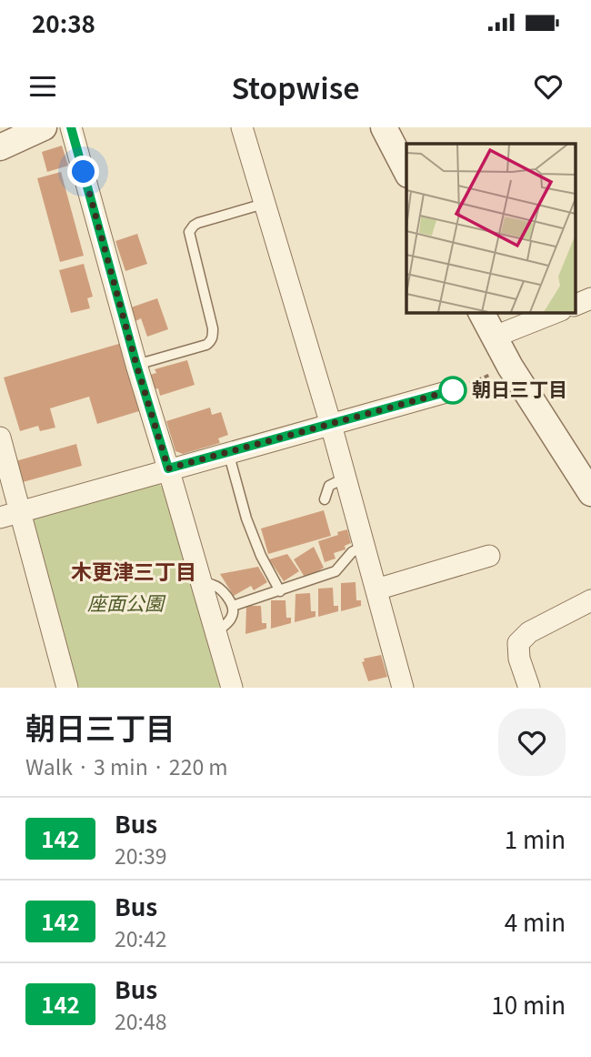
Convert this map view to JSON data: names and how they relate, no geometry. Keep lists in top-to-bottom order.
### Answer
{
  "districts": ["木更津三丁目"],
  "parks": ["座面公園"],
  "places": ["朝日三丁目"],
  "lines": ["bus line 142"],
  "page": {
    "status": "20:38",
    "header": "Stopwise",
    "heading": ["朝日三丁目", "Walk · 3 min · 220 m"],
    "list": [
      {
        "mark": "142",
        "name": "Bus",
        "note": "20:39",
        "value": "1 min"
      },
      {
        "mark": "142",
        "name": "Bus",
        "note": "20:42",
        "value": "4 min"
      },
      {
        "mark": "142",
        "name": "Bus",
        "note": "20:48",
        "value": "10 min"
      }
    ]
  }
}
